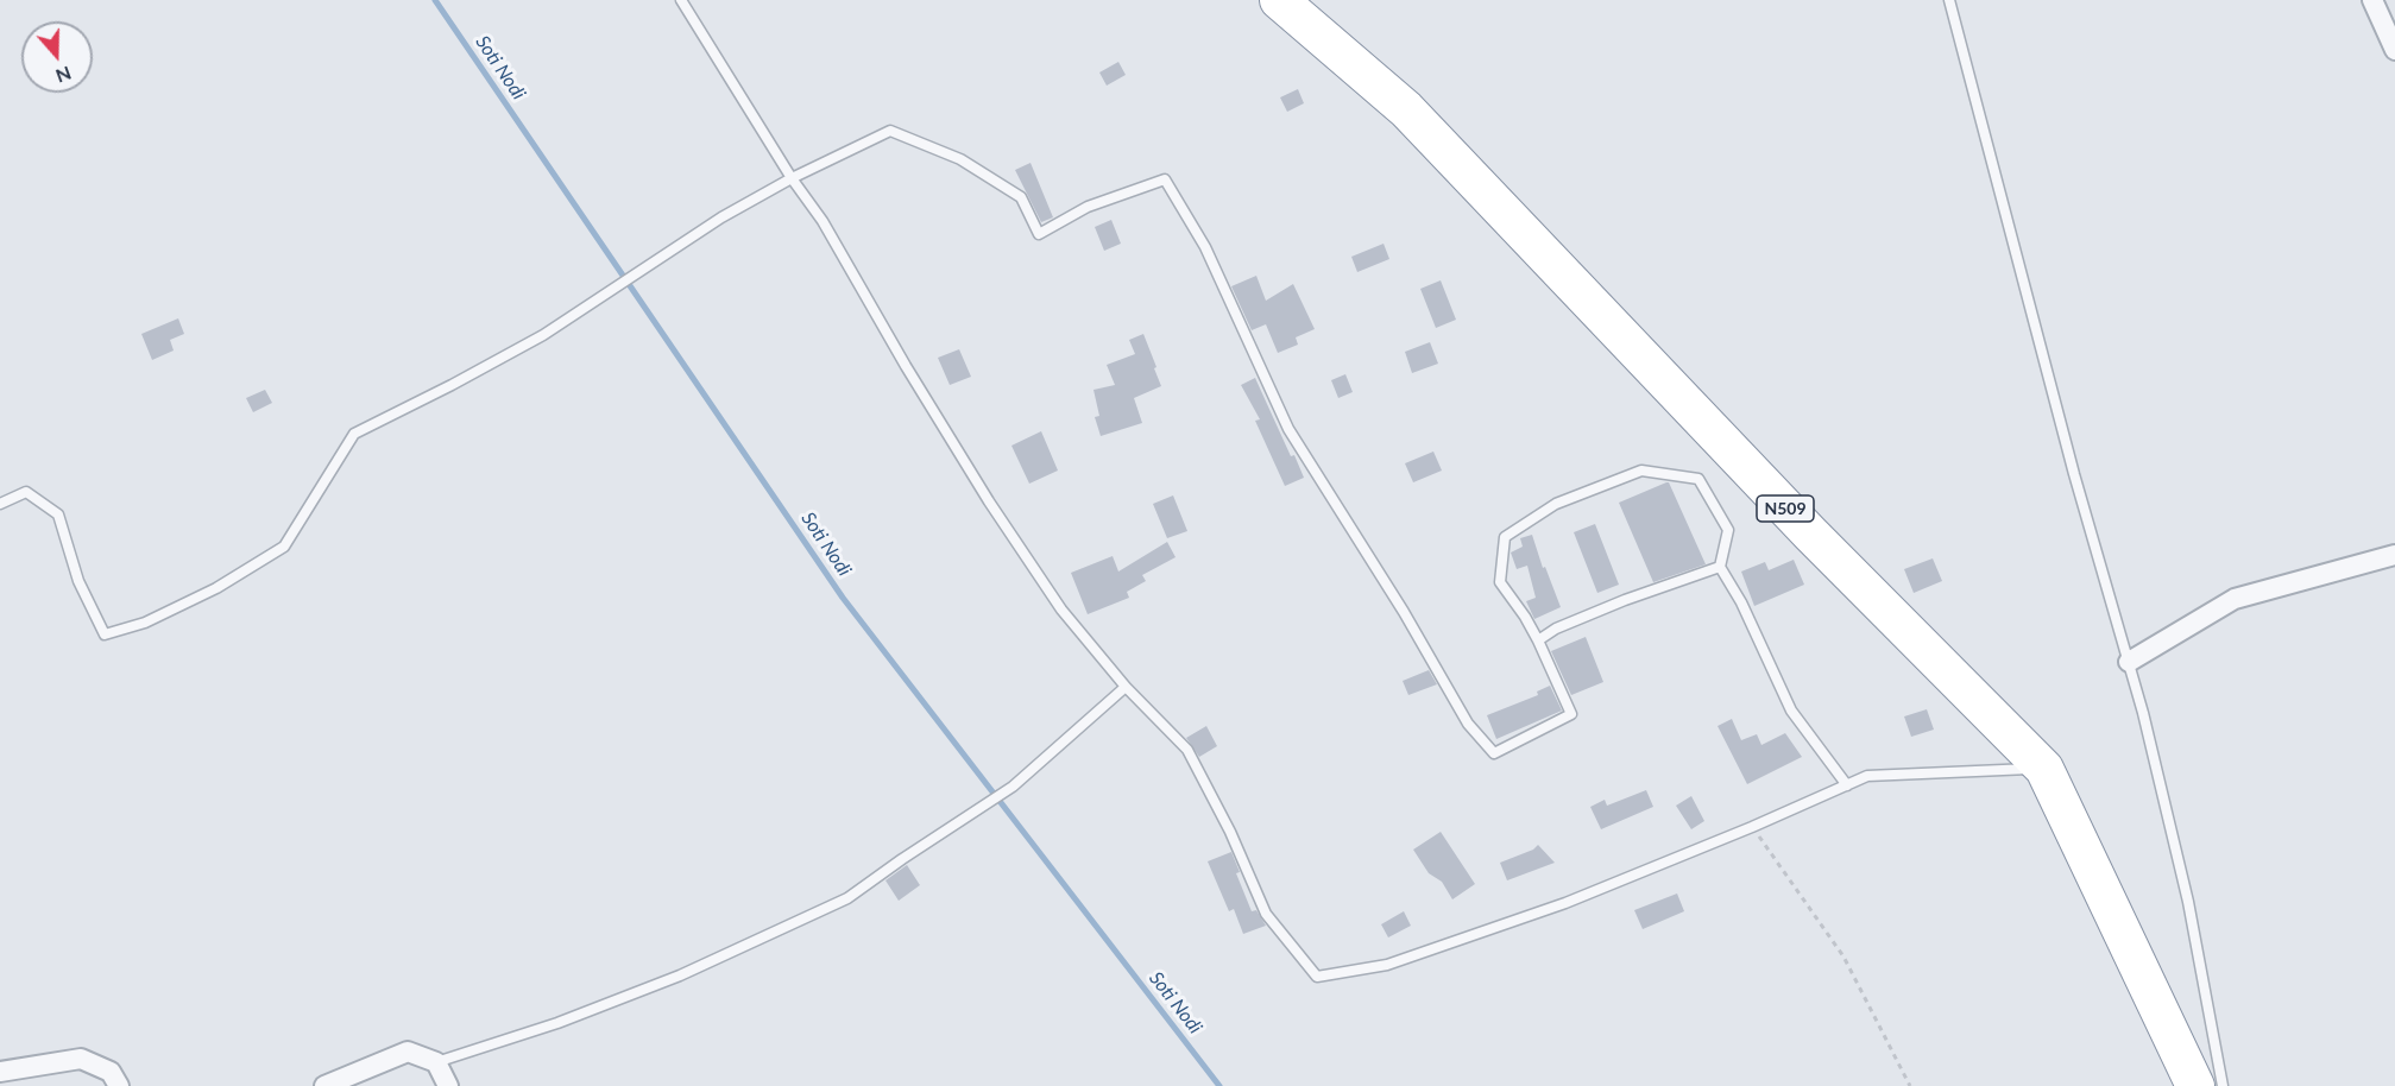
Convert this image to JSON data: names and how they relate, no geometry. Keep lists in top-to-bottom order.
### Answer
{
  "streets": {
    "highway": ["N509"]
  },
  "water": ["Soti Nodi"],
  "north": "bottom"
}
